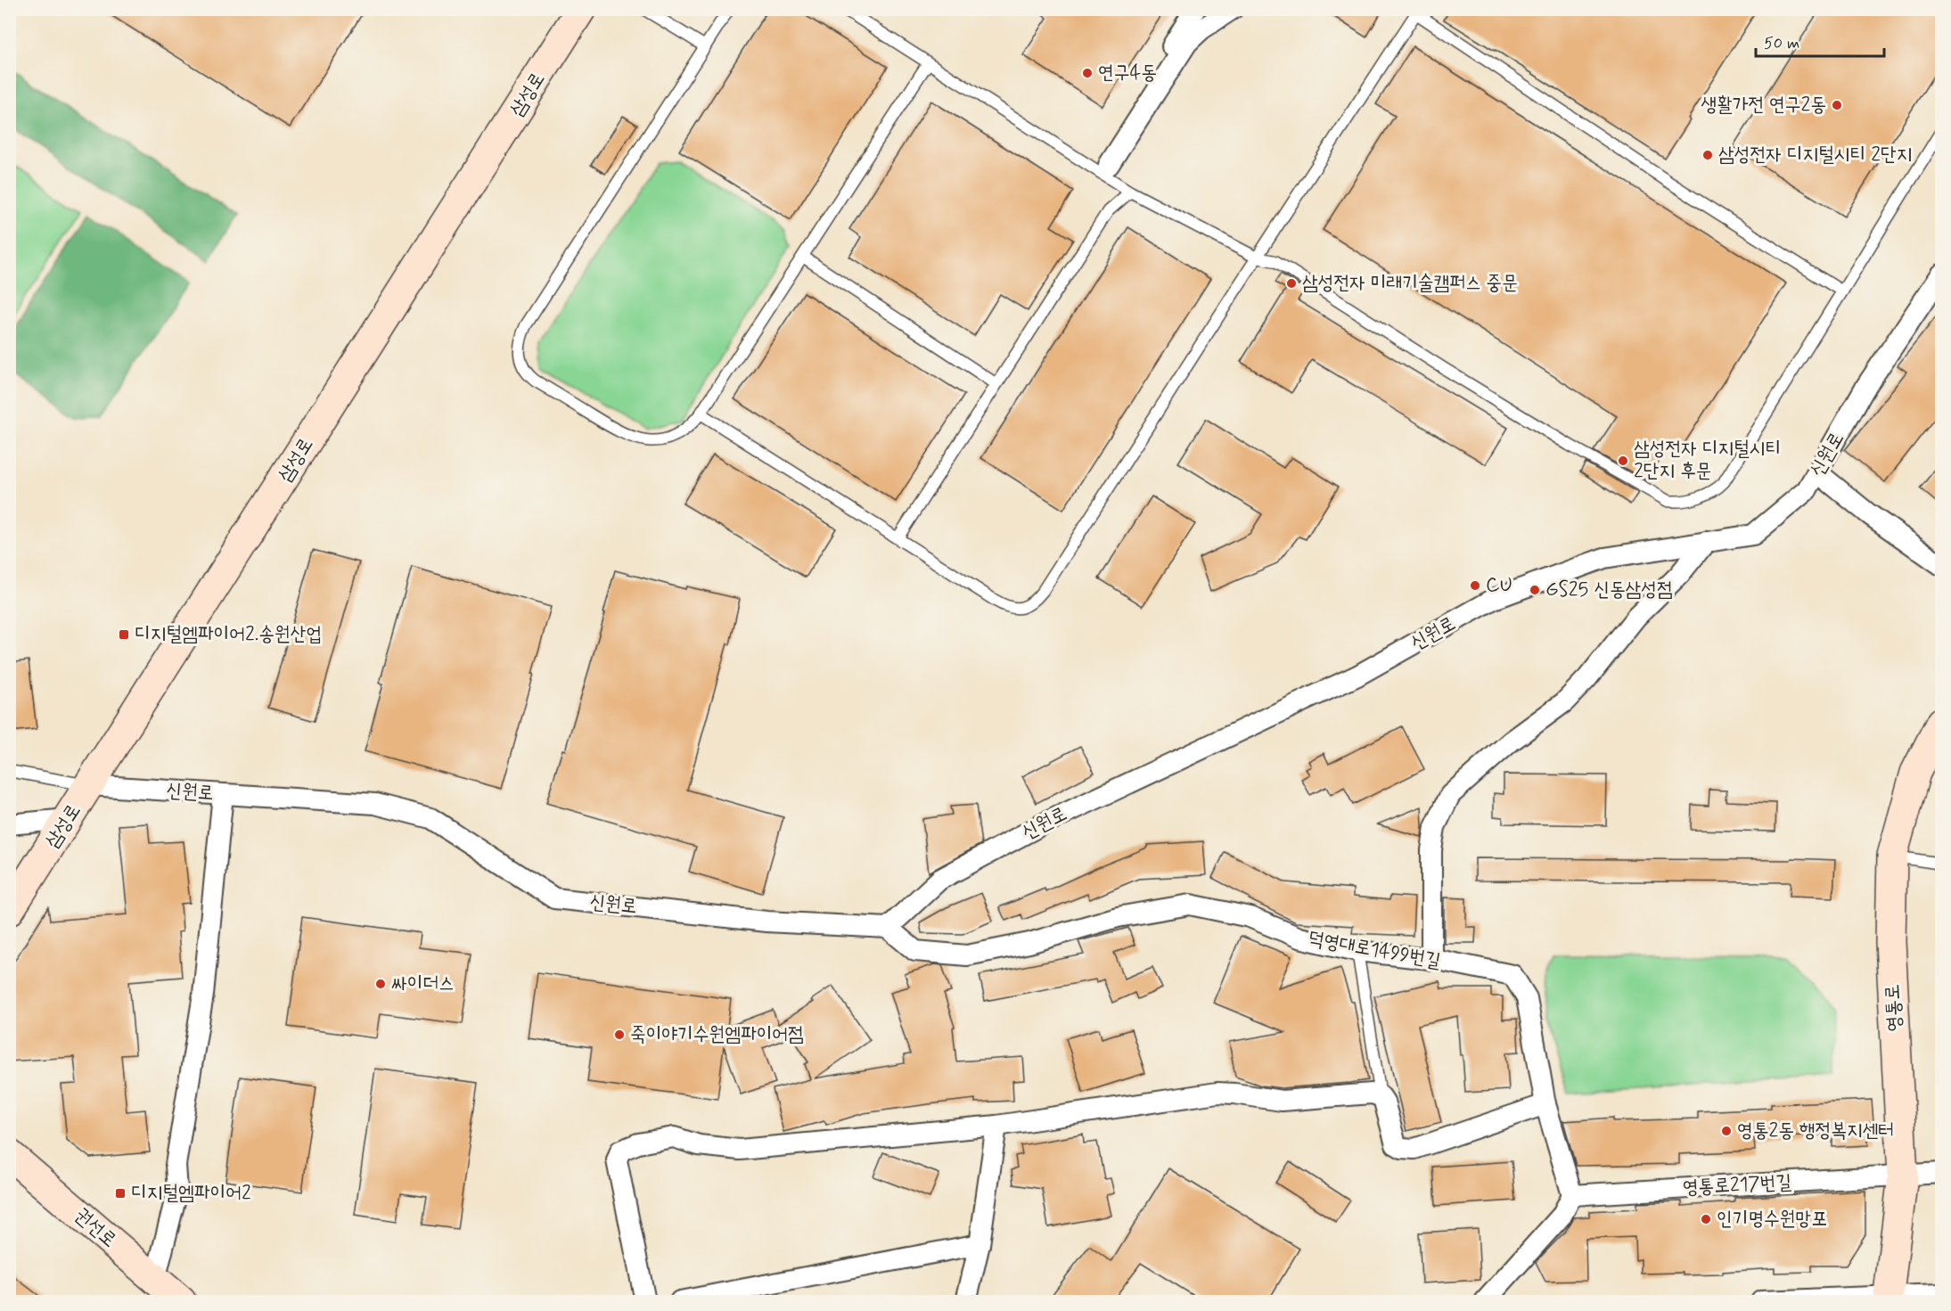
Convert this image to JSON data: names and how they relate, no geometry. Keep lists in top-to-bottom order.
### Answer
{
  "streets": {
    "street": [
      "삼성로",
      "신원로",
      "덕영대로1499번길",
      "영통로",
      "영통로217번길",
      "권선로"
    ]
  },
  "crossings": [
    ["삼성로", "신원로"],
    ["신원로", "덕영대로1499번길"],
    ["덕영대로1499번길", "영통로217번길"],
    ["영통로", "영통로217번길"]
  ],
  "places": {
    "other": [
      "연구4동",
      "생활가전 연구2동",
      "삼성전자 디지털시티 2단지",
      "삼성전자 미래기술캠퍼스 중문",
      "삼성전자 디지털시티 2단지 후문",
      "CU",
      "GS25 신동삼성점",
      "싸이더스",
      "죽이야기수원엠파이어점",
      "영통2동 행정복지센터",
      "인기명수원망포"
    ],
    "transit": ["디지털엠파이어2.송원산업", "디지털엠파이어2"]
  },
  "scale_bar": "50 m"
}
